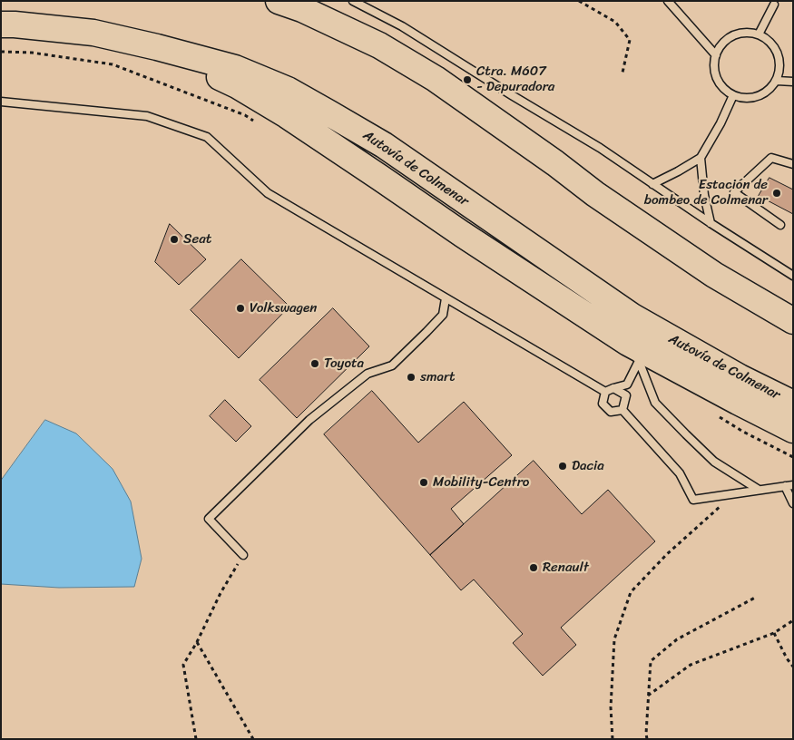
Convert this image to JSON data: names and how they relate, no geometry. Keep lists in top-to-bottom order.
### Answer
{
  "streets": {
    "highway": ["Autovía de Colmenar"]
  },
  "places": [
    "Ctra. M607 - Depuradora",
    "Estación de bombeo de Colmenar",
    "Seat",
    "Volkswagen",
    "Toyota",
    "smart",
    "Dacia",
    "Mobility-Centro",
    "Renault"
  ]
}
